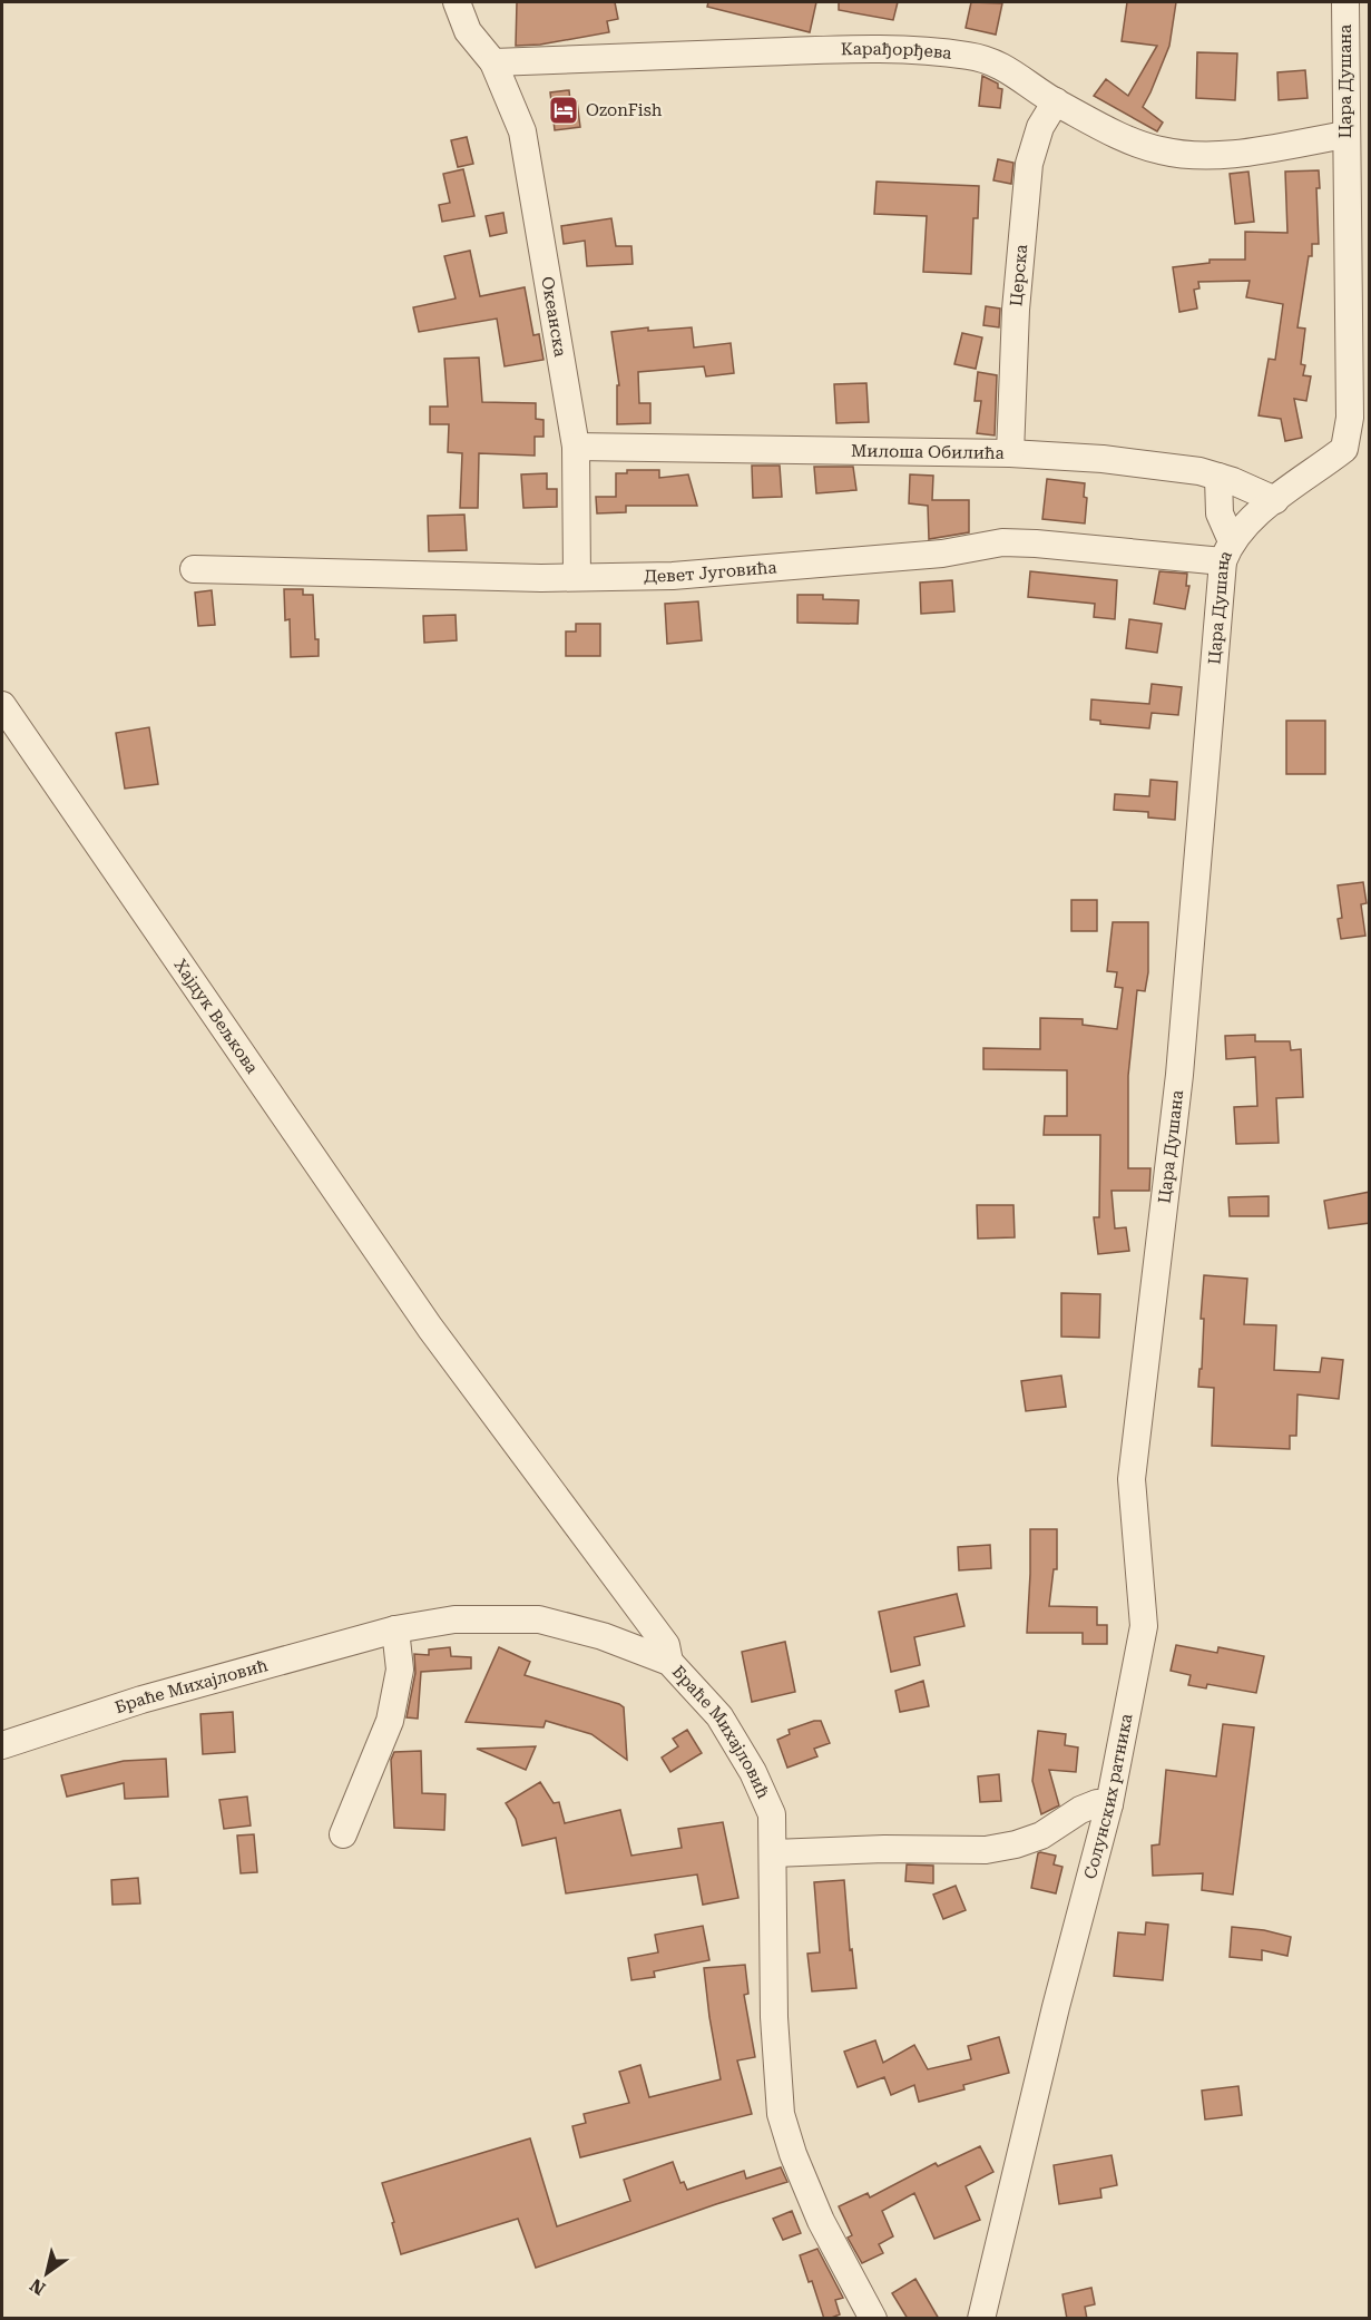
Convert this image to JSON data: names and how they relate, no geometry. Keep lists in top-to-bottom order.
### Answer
{
  "streets": {
    "street": [
      "Карађорђева",
      "Цара Душана",
      "Церска",
      "Океанска",
      "Милоша Обилића",
      "Девет Југовића",
      "Хајдук Вељкова",
      "Браће Михајловић",
      "Солунских ратника"
    ]
  },
  "crossings": [
    ["Карађорђева", "Цара Душана"],
    ["Карађорђева", "Церска"],
    ["Карађорђева", "Океанска"],
    ["Цара Душана", "Милоша Обилића"],
    ["Цара Душана", "Девет Југовића"],
    ["Цара Душана", "Солунских ратника"],
    ["Церска", "Милоша Обилића"],
    ["Океанска", "Милоша Обилића"],
    ["Океанска", "Девет Југовића"],
    ["Хајдук Вељкова", "Браће Михајловић"]
  ],
  "places": {
    "hotel": ["OzonFish"]
  },
  "north": "bottom left"
}
